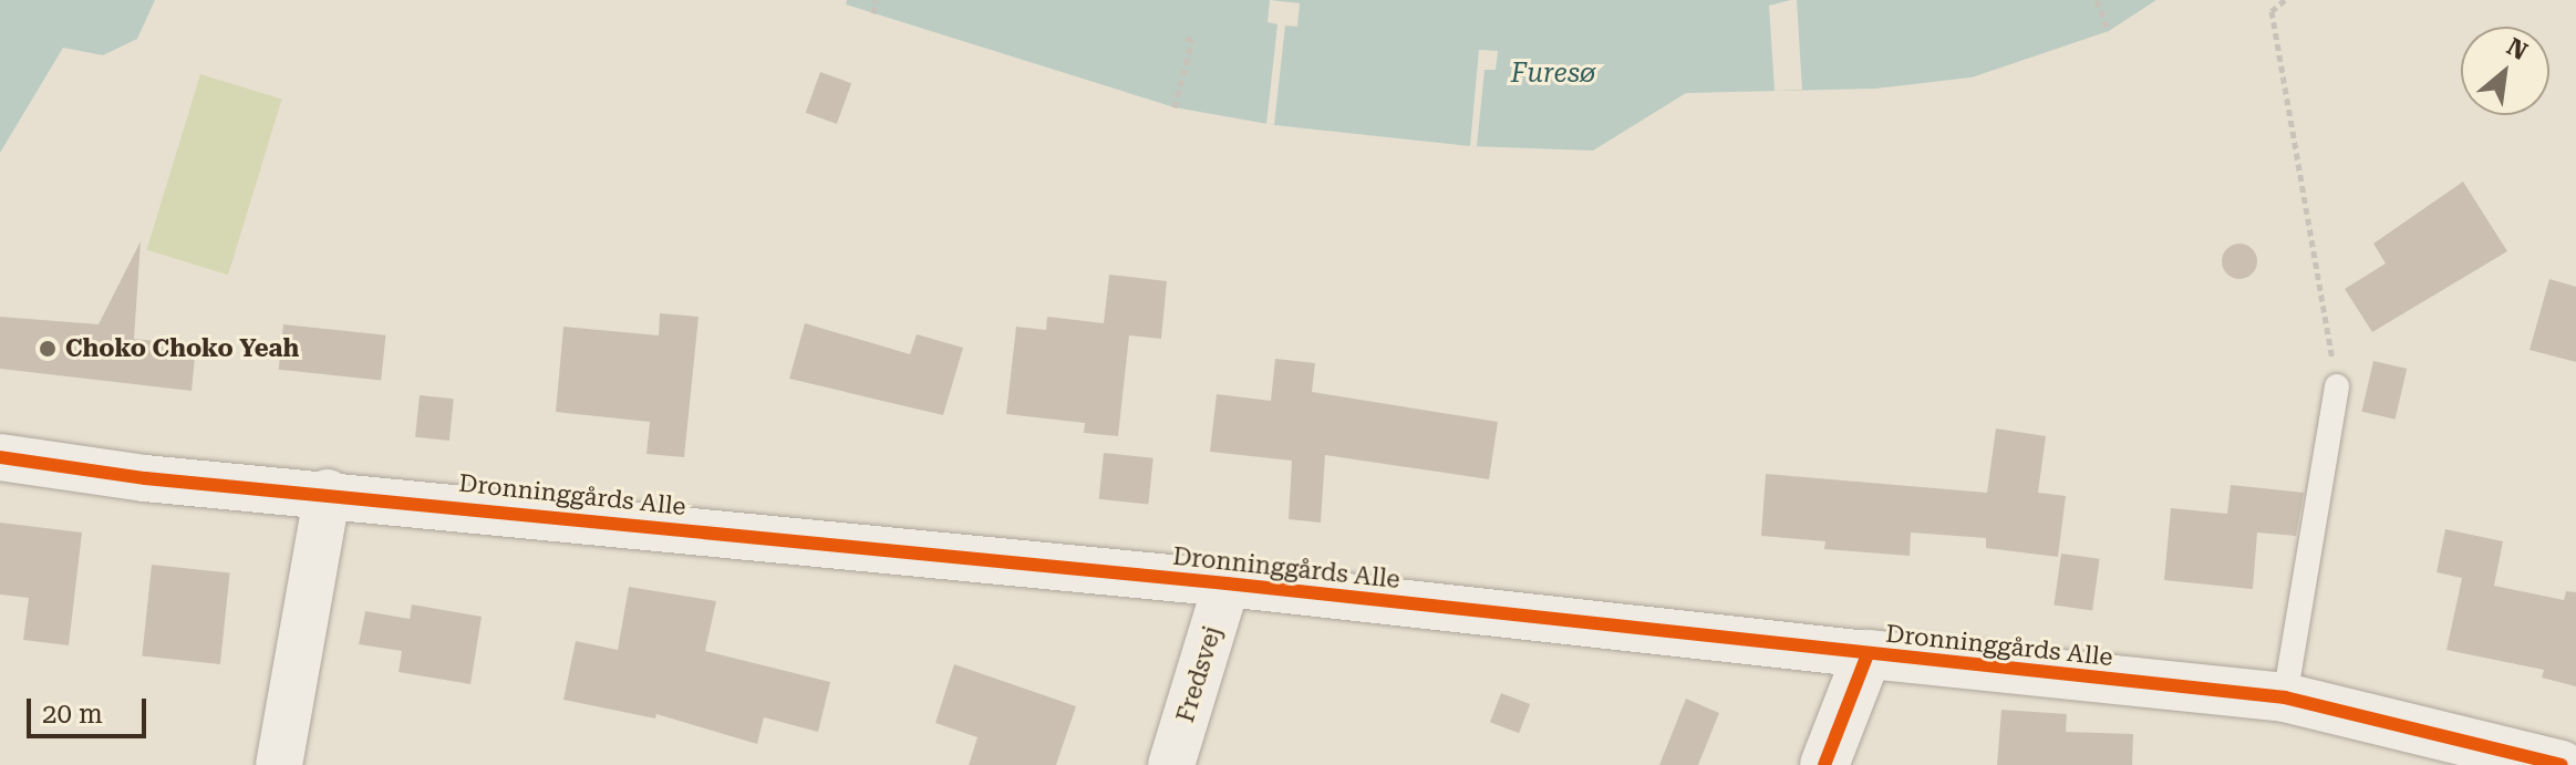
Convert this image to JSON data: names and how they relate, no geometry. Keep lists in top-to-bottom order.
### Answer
{
  "streets": {
    "street": ["Dronninggårds Alle", "Fredsvej"]
  },
  "crossings": [
    ["Dronninggårds Alle", "Fredsvej"]
  ],
  "water": ["Furesø"],
  "places": ["Choko Choko Yeah"],
  "scale_bar": "20 m",
  "north": "top right"
}
